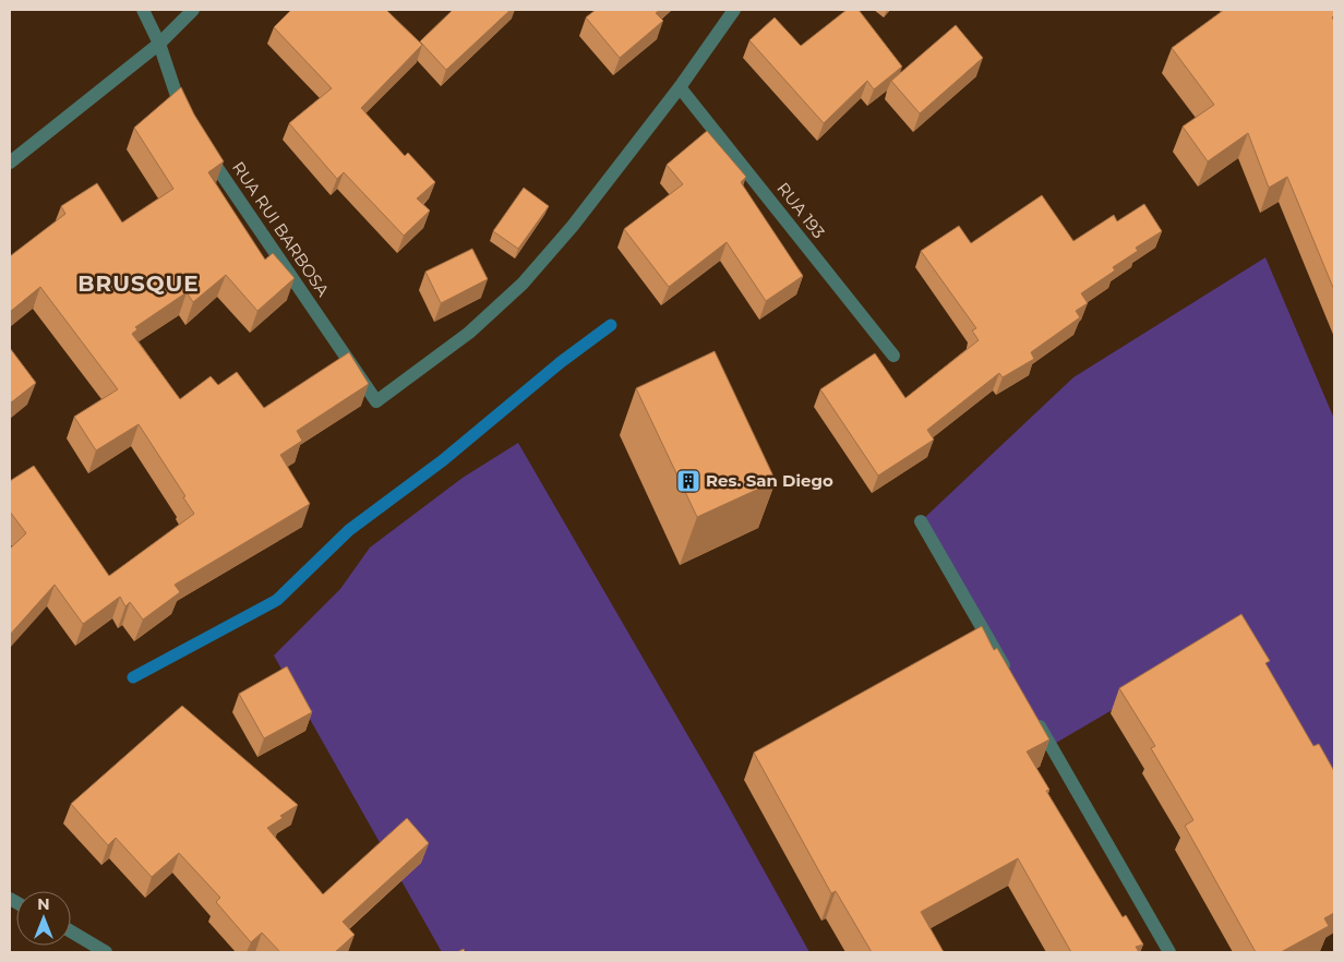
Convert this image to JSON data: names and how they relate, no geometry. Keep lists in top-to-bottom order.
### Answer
{
  "streets": {
    "street": ["RUA 193", "RUA RUI BARBOSA"]
  },
  "crossings": [
    ["RUA 193", "RUA RUI BARBOSA"]
  ],
  "districts": ["BRUSQUE"],
  "places": {
    "building": ["Res. San Diego"]
  },
  "north": "top"
}
